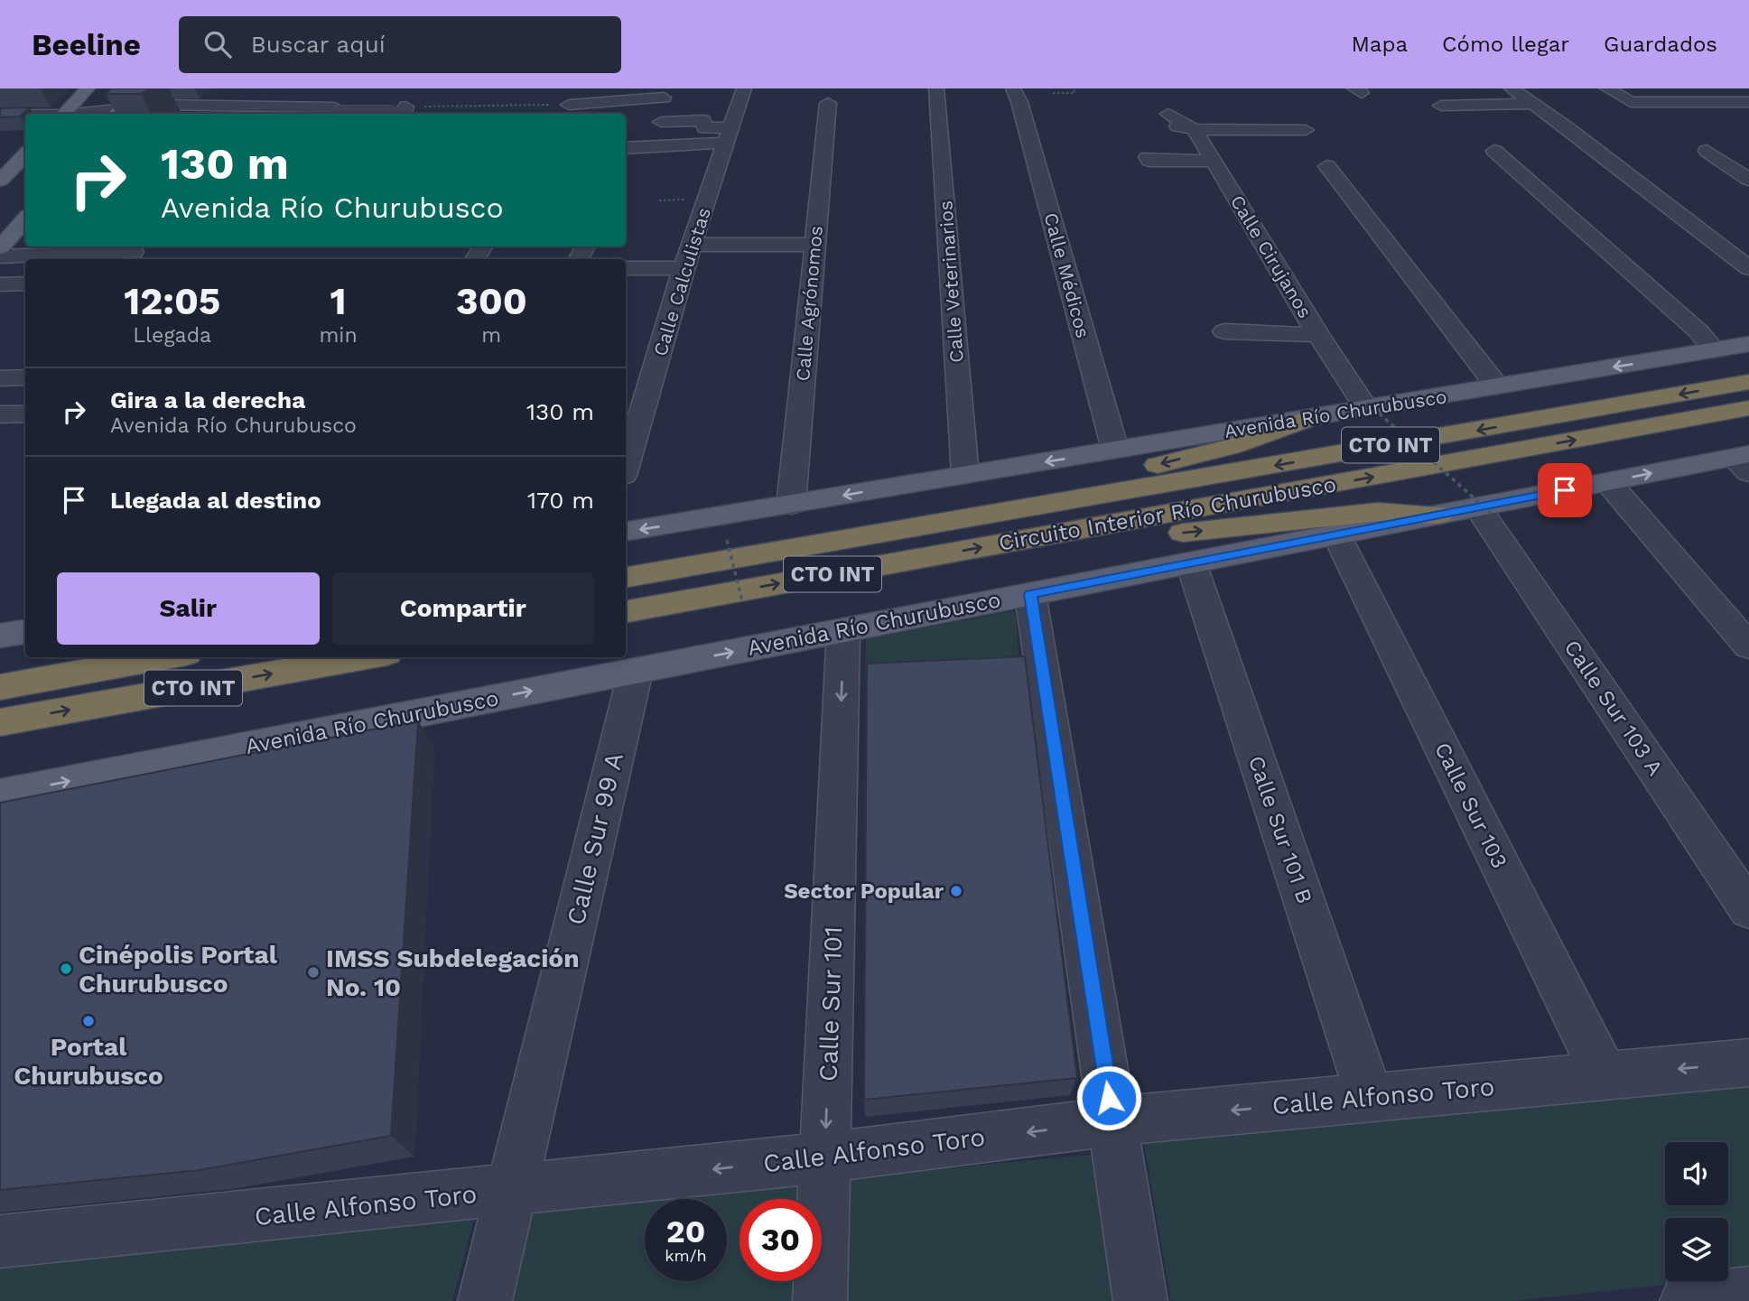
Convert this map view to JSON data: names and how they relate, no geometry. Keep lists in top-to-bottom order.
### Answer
{
  "streets": {
    "highway": ["CTO INT", "Circuito Interior Río Churubusco"],
    "main road": ["Avenida Río Churubusco"],
    "street": [
      "Calle Cirujanos",
      "Calle Médicos",
      "Calle Calculistas",
      "Calle Veterinarios",
      "Calle Agrónomos",
      "Calle Sur 103 A",
      "Calle Sur 103",
      "Calle Sur 101 B",
      "Calle Sur 99 A",
      "Calle Sur 101",
      "Calle Alfonso Toro"
    ]
  },
  "crossings": [
    ["Calle Cirujanos", "Avenida Río Churubusco"],
    ["Calle Médicos", "Avenida Río Churubusco"],
    ["Calle Veterinarios", "Avenida Río Churubusco"],
    ["Calle Agrónomos", "Avenida Río Churubusco"],
    ["Avenida Río Churubusco", "Calle Sur 103 A"],
    ["Avenida Río Churubusco", "Calle Sur 103"],
    ["Avenida Río Churubusco", "Calle Sur 101 B"],
    ["Avenida Río Churubusco", "Calle Sur 99 A"],
    ["Avenida Río Churubusco", "Calle Sur 101"],
    ["Calle Sur 103", "Calle Alfonso Toro"],
    ["Calle Sur 101 B", "Calle Alfonso Toro"],
    ["Calle Sur 99 A", "Calle Alfonso Toro"],
    ["Calle Sur 101", "Calle Alfonso Toro"]
  ],
  "one_way": ["Calle Alfonso Toro"],
  "places": [
    "Sector Popular",
    "Cinépolis Portal Churubusco",
    "IMSS Subdelegación No. 10",
    "Portal Churubusco"
  ],
  "page": {
    "header": "Beeline",
    "search": "Buscar aquí",
    "nav": ["Mapa", "Cómo llegar", "Guardados"],
    "turn": ["130 m", "Avenida Río Churubusco"],
    "eta": [
      "12:05",
      "Llegada",
      "1",
      "min",
      "300",
      "m"
    ],
    "list": [
      {
        "name": "Gira a la derecha",
        "note": "Avenida Río Churubusco",
        "value": "130 m"
      },
      {
        "name": "Llegada al destino",
        "value": "170 m"
      }
    ],
    "buttons": ["Salir", "Compartir"],
    "speed": "20 km/h",
    "limit": "30"
  }
}
